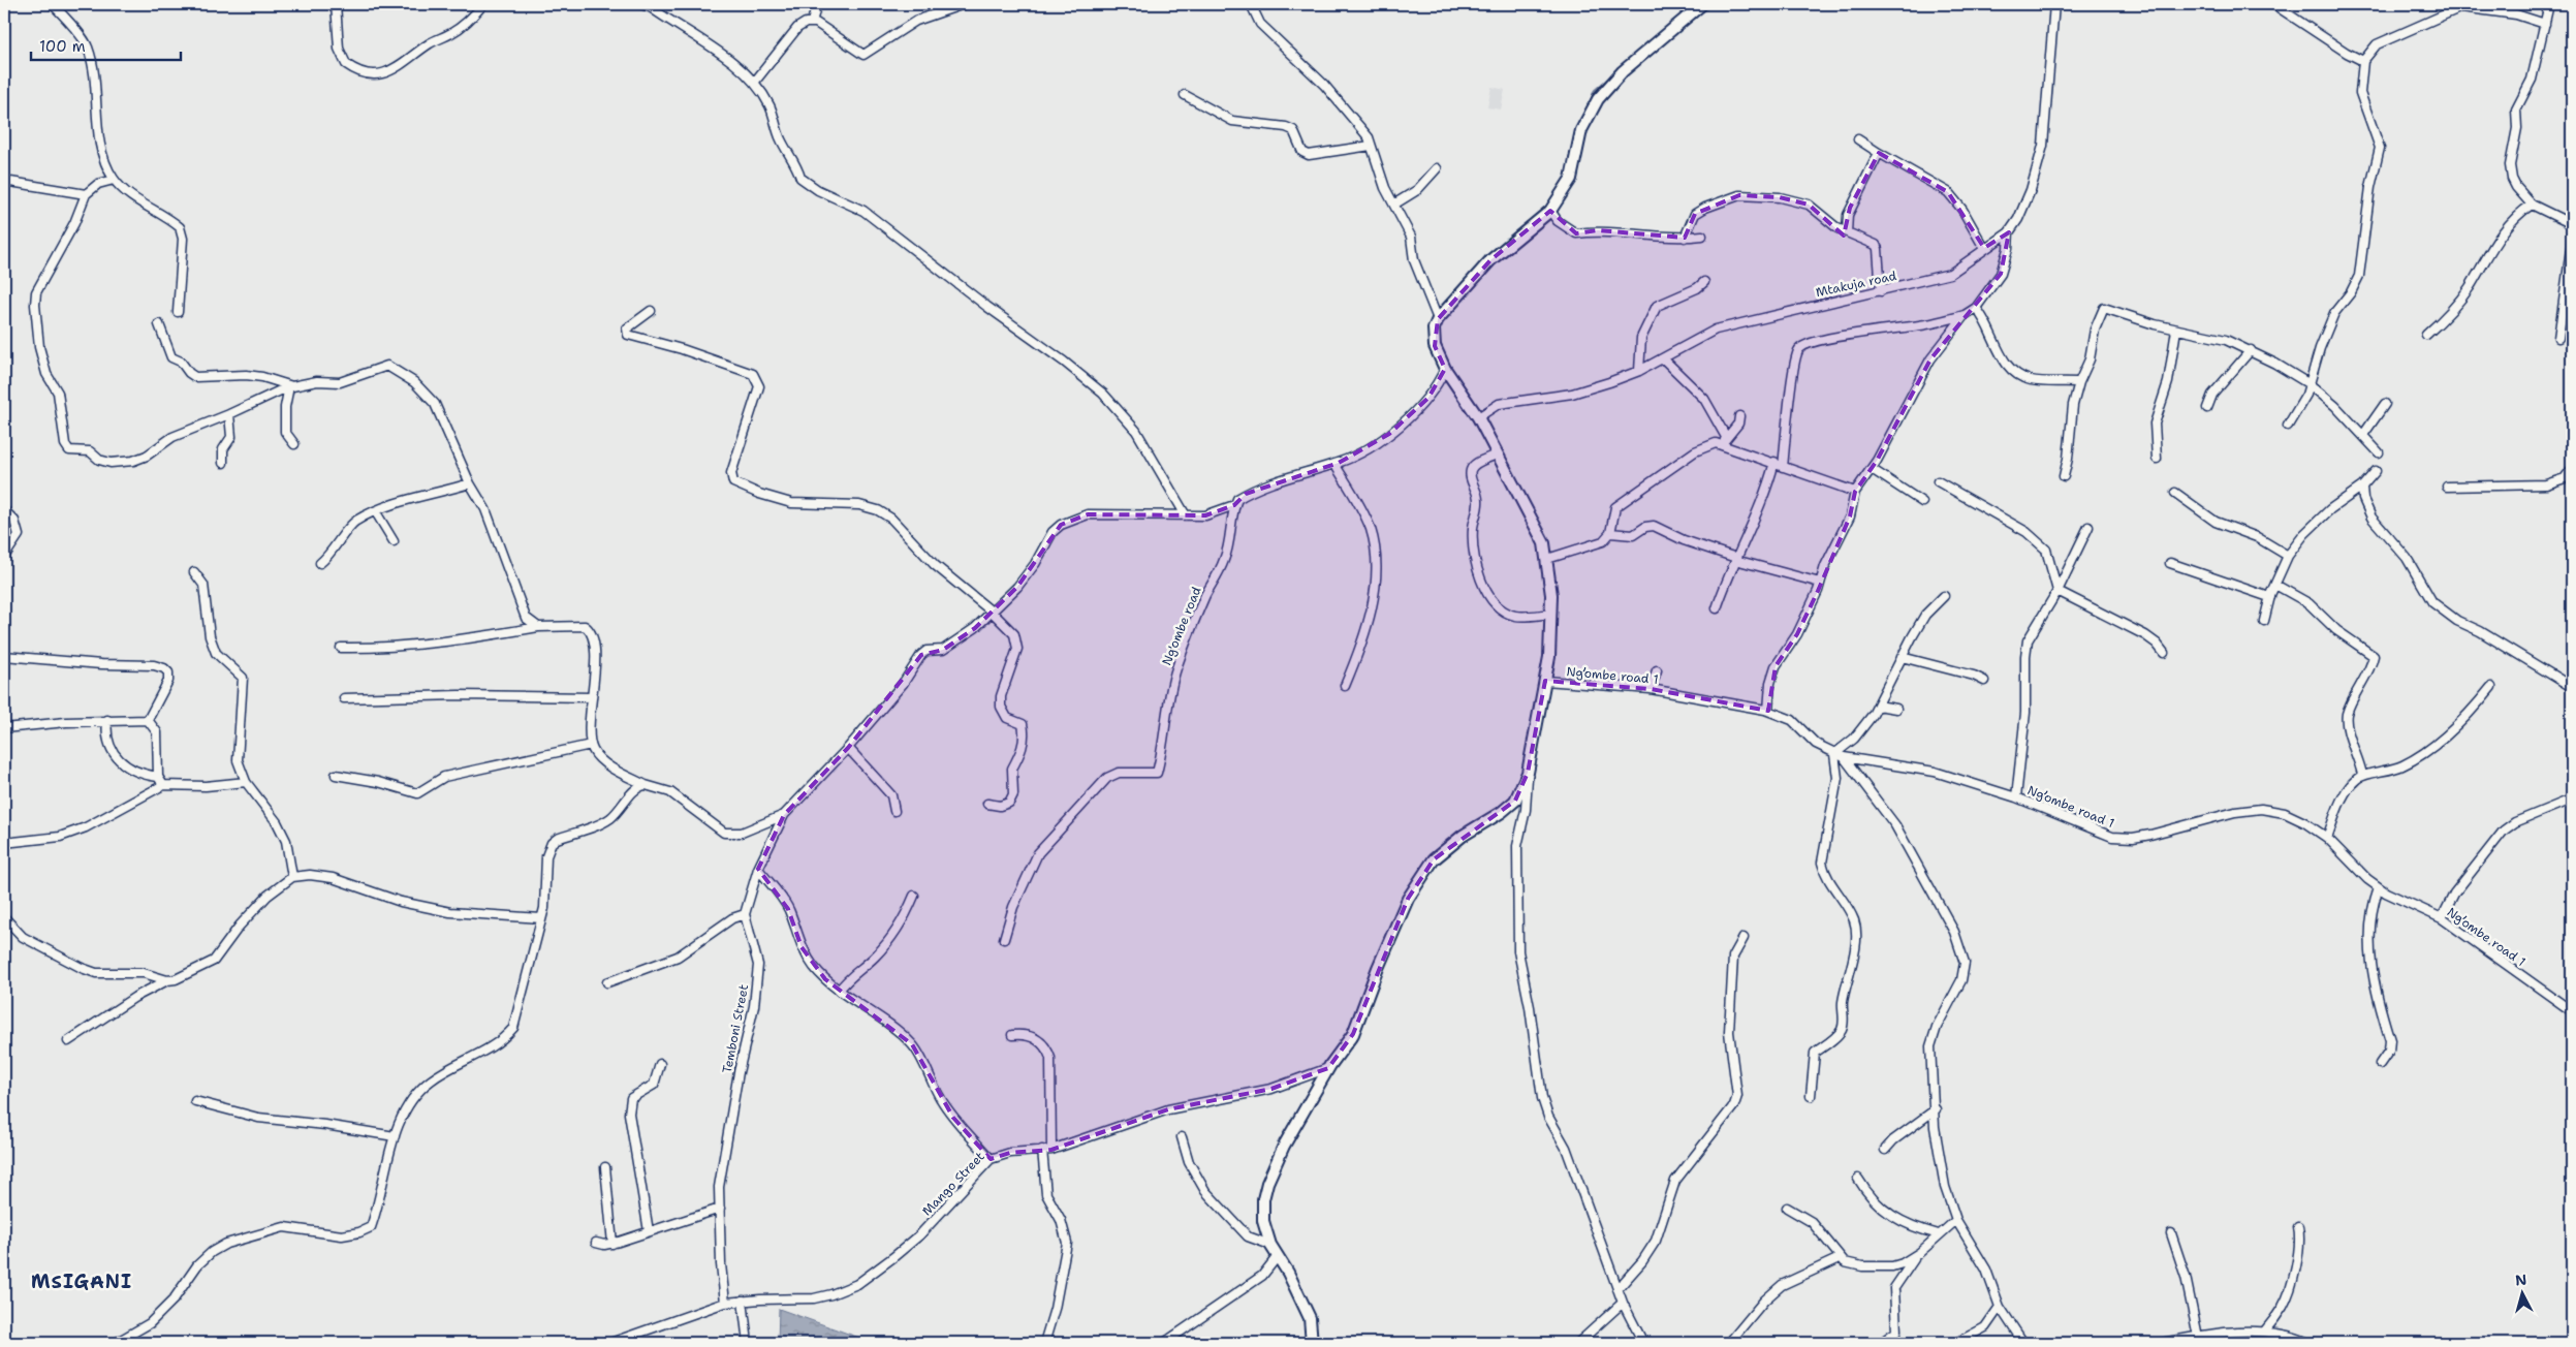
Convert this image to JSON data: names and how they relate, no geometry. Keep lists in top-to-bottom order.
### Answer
{
  "streets": {
    "street": [
      "Mtakuja road",
      "Ng'ombe road",
      "Ng’ombe road 1",
      "Temboni Street",
      "Mango Street"
    ]
  },
  "crossings": [
    ["Temboni Street", "Mango Street"]
  ],
  "districts": ["MSIGANI"],
  "scale_bar": "100 m",
  "north": "top"
}
